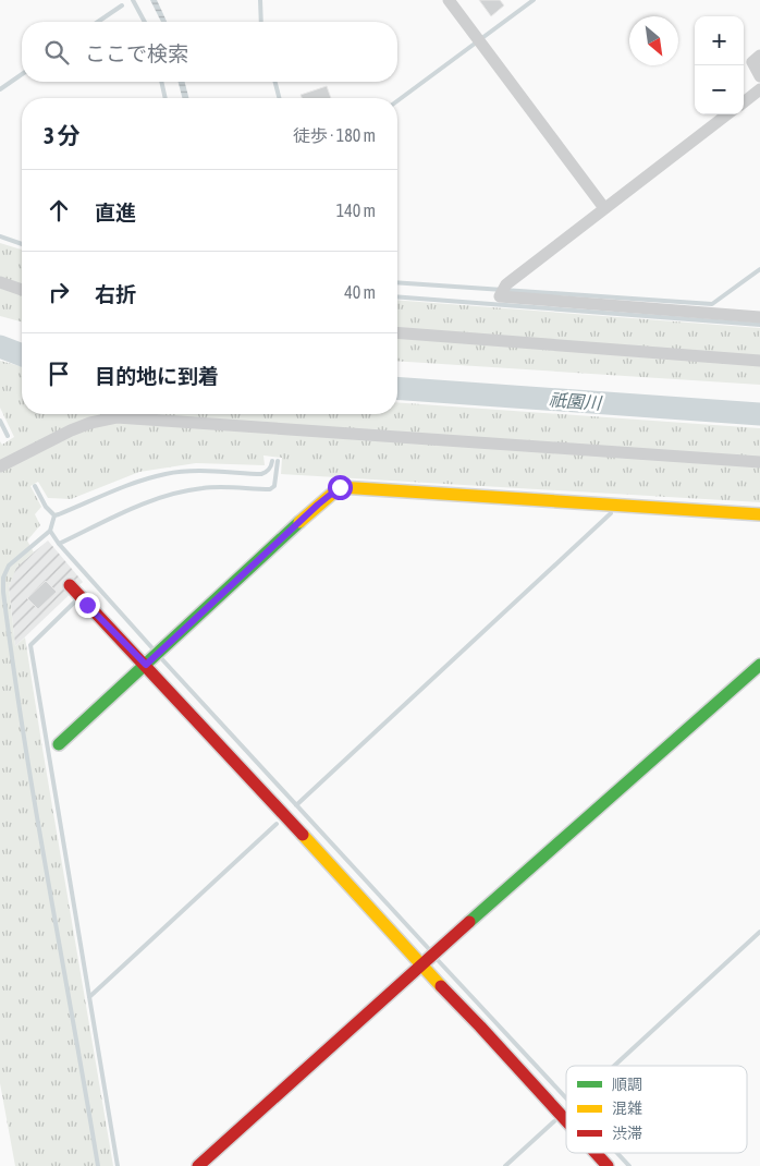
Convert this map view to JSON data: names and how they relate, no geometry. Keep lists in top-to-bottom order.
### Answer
{
  "water": ["祇園川"],
  "legend": ["順調", "混雑", "渋滞"],
  "north": "bottom right",
  "page": {
    "map_buttons": ["+", "−"],
    "search": "ここで検索",
    "heading": ["3 分", "徒歩 · 180 m"],
    "list": [
      ["直進", "140 m"],
      ["右折", "40 m"],
      "目的地に到着"
    ]
  }
}
